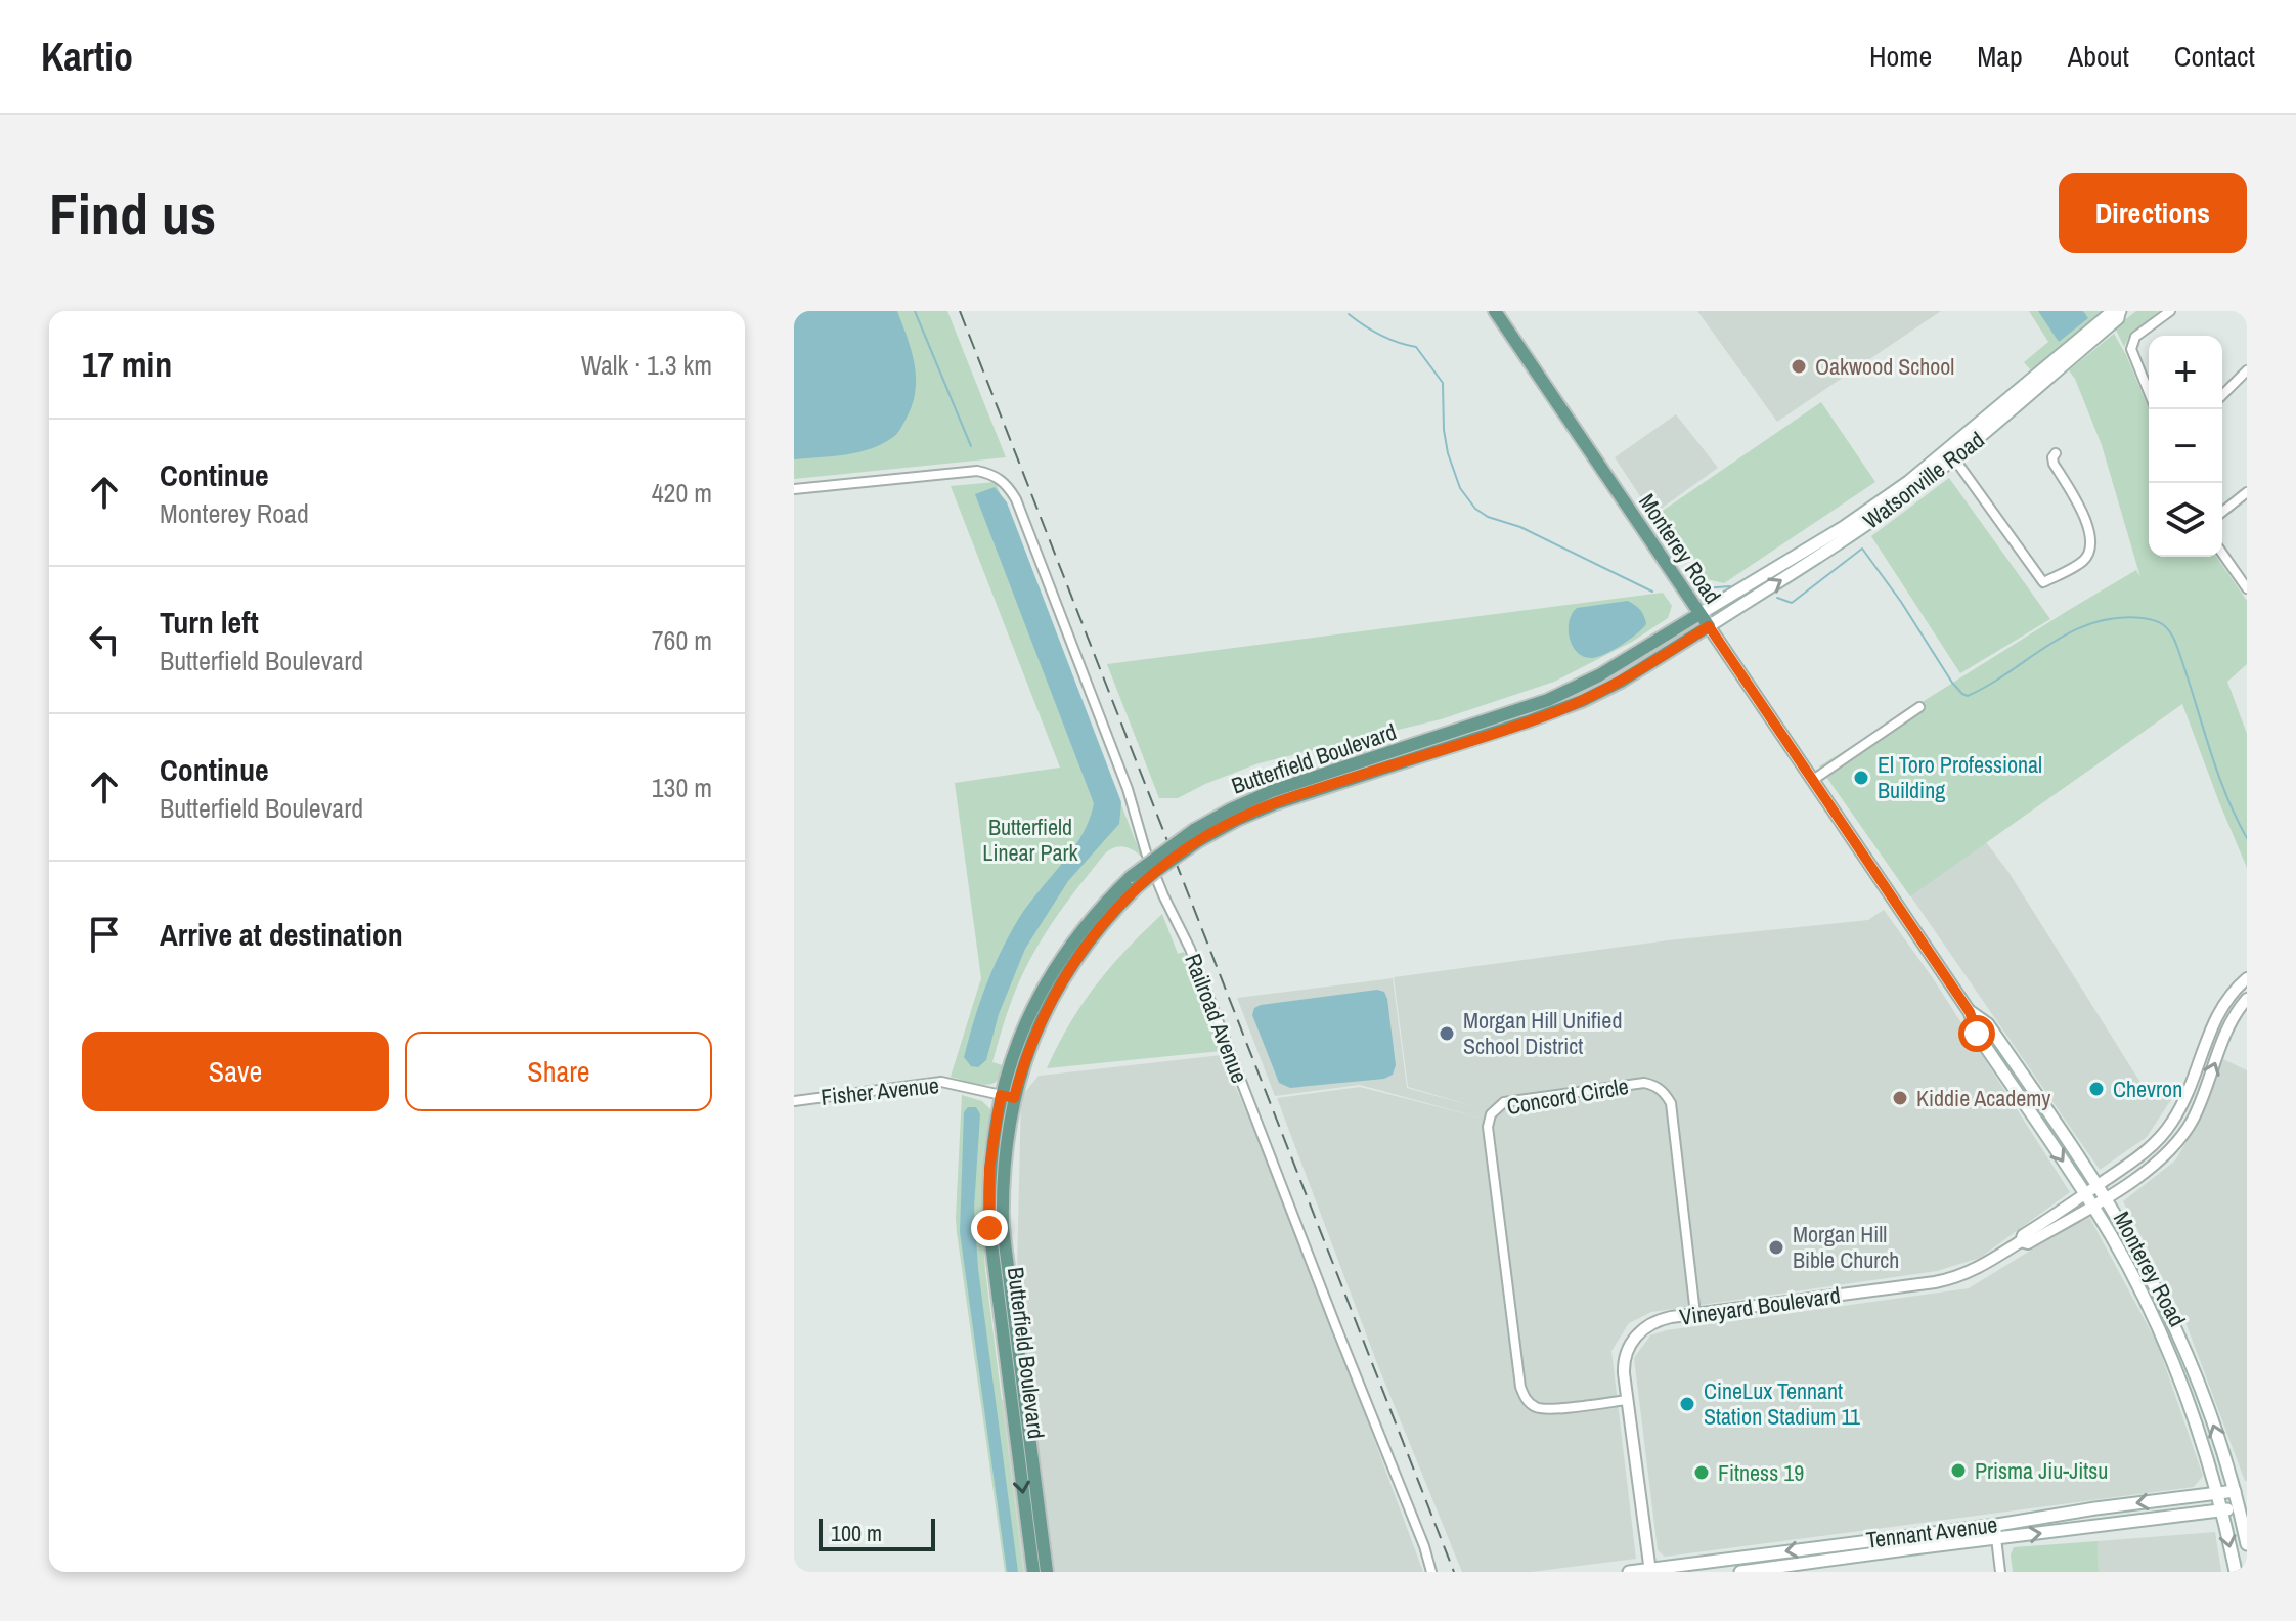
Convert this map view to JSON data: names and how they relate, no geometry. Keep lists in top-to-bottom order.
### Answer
{
  "streets": {
    "main road": [
      "Watsonville Road",
      "Monterey Road",
      "Butterfield Boulevard",
      "Tennant Avenue"
    ],
    "street": [
      "Railroad Avenue",
      "Fisher Avenue",
      "Concord Circle",
      "Vineyard Boulevard"
    ]
  },
  "crossings": [
    ["Watsonville Road", "Monterey Road"],
    ["Watsonville Road", "Butterfield Boulevard"],
    ["Monterey Road", "Butterfield Boulevard"],
    ["Monterey Road", "Vineyard Boulevard"],
    ["Monterey Road", "Tennant Avenue"],
    ["Butterfield Boulevard", "Fisher Avenue"],
    ["Concord Circle", "Vineyard Boulevard"],
    ["Vineyard Boulevard", "Tennant Avenue"]
  ],
  "parks": ["Butterfield Linear Park"],
  "places": [
    "Oakwood School",
    "El Toro Professional Building",
    "Morgan Hill Unified School District",
    "Chevron",
    "Kiddie Academy",
    "Morgan Hill Bible Church",
    "CineLux Tennant Station Stadium 11",
    "Prisma Jiu-Jitsu",
    "Fitness 19"
  ],
  "scale_bar": "100 m",
  "page": {
    "header": "Kartio",
    "nav": [
      "Home",
      "Map",
      "About",
      "Contact"
    ],
    "buttons": [
      "Directions",
      ["Save", "Share"]
    ],
    "title": "Find us",
    "heading": ["17 min", "Walk · 1.3 km"],
    "map_buttons": ["+", "−"],
    "list": [
      ["Continue", "Monterey Road", "420 m"],
      ["Turn left", "Butterfield Boulevard", "760 m"],
      ["Continue", "Butterfield Boulevard", "130 m"],
      "Arrive at destination"
    ],
    "scale": "100 m"
  }
}
